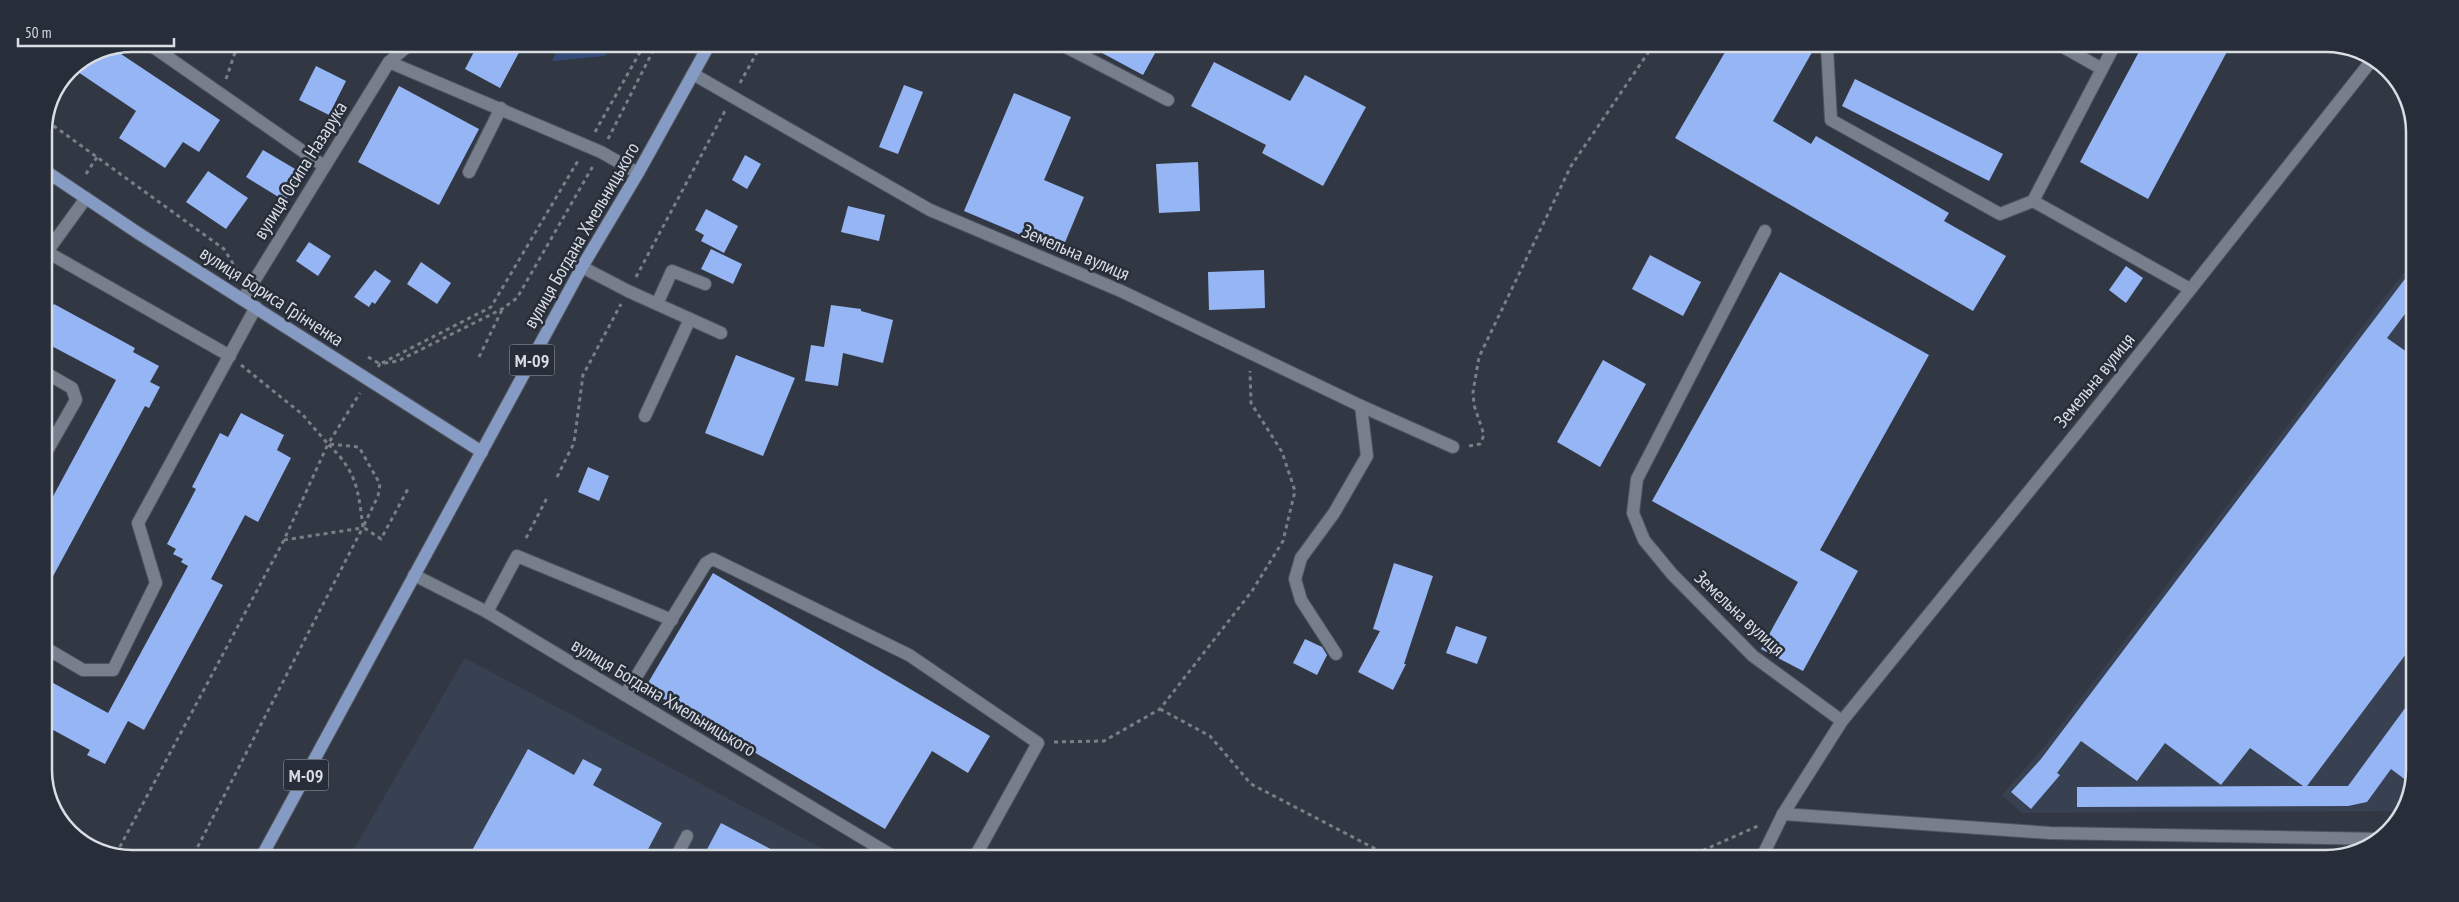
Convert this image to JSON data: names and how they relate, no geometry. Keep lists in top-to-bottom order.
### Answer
{
  "streets": {
    "main road": ["вулиця Богдана Хмельницького", "вулиця Бориса Грінченка", "М-09"],
    "street": ["вулиця Осипа Назарука", "Земельна вулиця"]
  },
  "crossings": [
    ["вулиця Осипа Назарука", "вулиця Бориса Грінченка"],
    ["вулиця Богдана Хмельницького", "Земельна вулиця"],
    ["вулиця Богдана Хмельницького", "вулиця Бориса Грінченка"]
  ],
  "scale_bar": "50 m"
}
